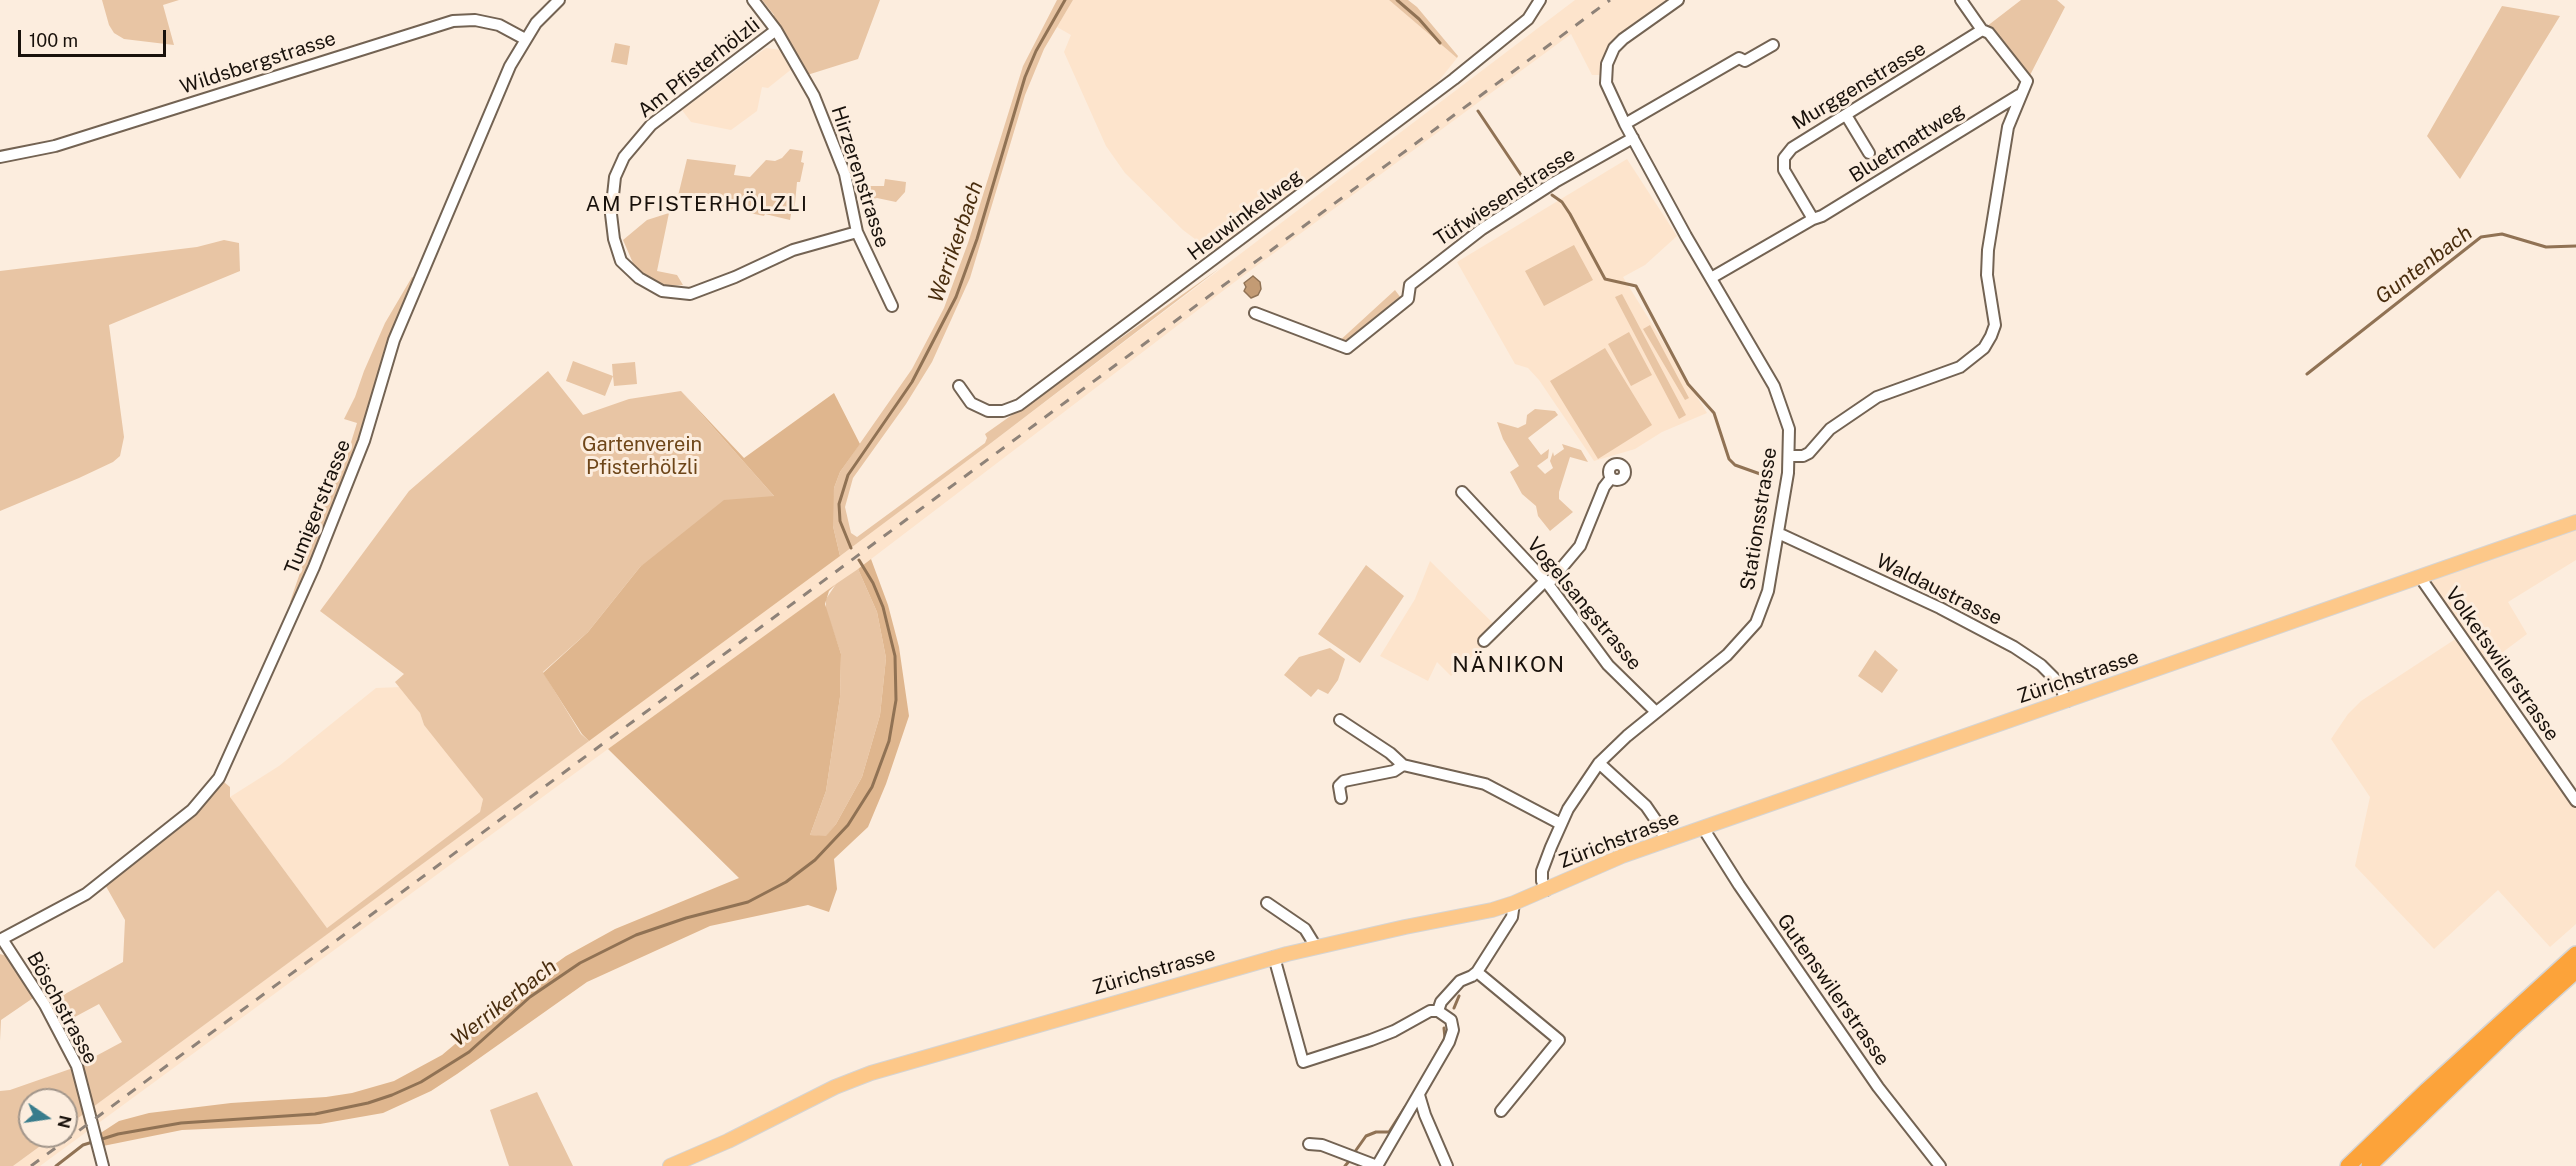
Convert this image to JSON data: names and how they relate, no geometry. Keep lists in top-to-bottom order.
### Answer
{
  "streets": {
    "main road": ["Zürichstrasse"],
    "street": [
      "Wildsbergstrasse",
      "Am Pfisterhölzli",
      "Murggenstrasse",
      "Bluetmattweg",
      "Hirzerenstrasse",
      "Tüfwiesenstrasse",
      "Heuwinkelweg",
      "Tumigerstrasse",
      "Stationsstrasse",
      "Waldaustrasse",
      "Vogelsangstrasse",
      "Volketswilerstrasse",
      "Gutenswilerstrasse",
      "Böschstrasse"
    ]
  },
  "crossings": [
    ["Wildsbergstrasse", "Tumigerstrasse"],
    ["Am Pfisterhölzli", "Hirzerenstrasse"],
    ["Murggenstrasse", "Bluetmattweg"],
    ["Bluetmattweg", "Stationsstrasse"],
    ["Tüfwiesenstrasse", "Stationsstrasse"],
    ["Tumigerstrasse", "Böschstrasse"],
    ["Stationsstrasse", "Waldaustrasse"],
    ["Stationsstrasse", "Vogelsangstrasse"],
    ["Stationsstrasse", "Zürichstrasse"],
    ["Waldaustrasse", "Zürichstrasse"],
    ["Volketswilerstrasse", "Zürichstrasse"],
    ["Zürichstrasse", "Gutenswilerstrasse"]
  ],
  "districts": ["AM PFISTERHÖLZLI", "NÄNIKON"],
  "water": ["Werrikerbach", "Guntenbach"],
  "parks": ["Gartenverein Pfisterhölzli"],
  "scale_bar": "100 m",
  "north": "right"
}
